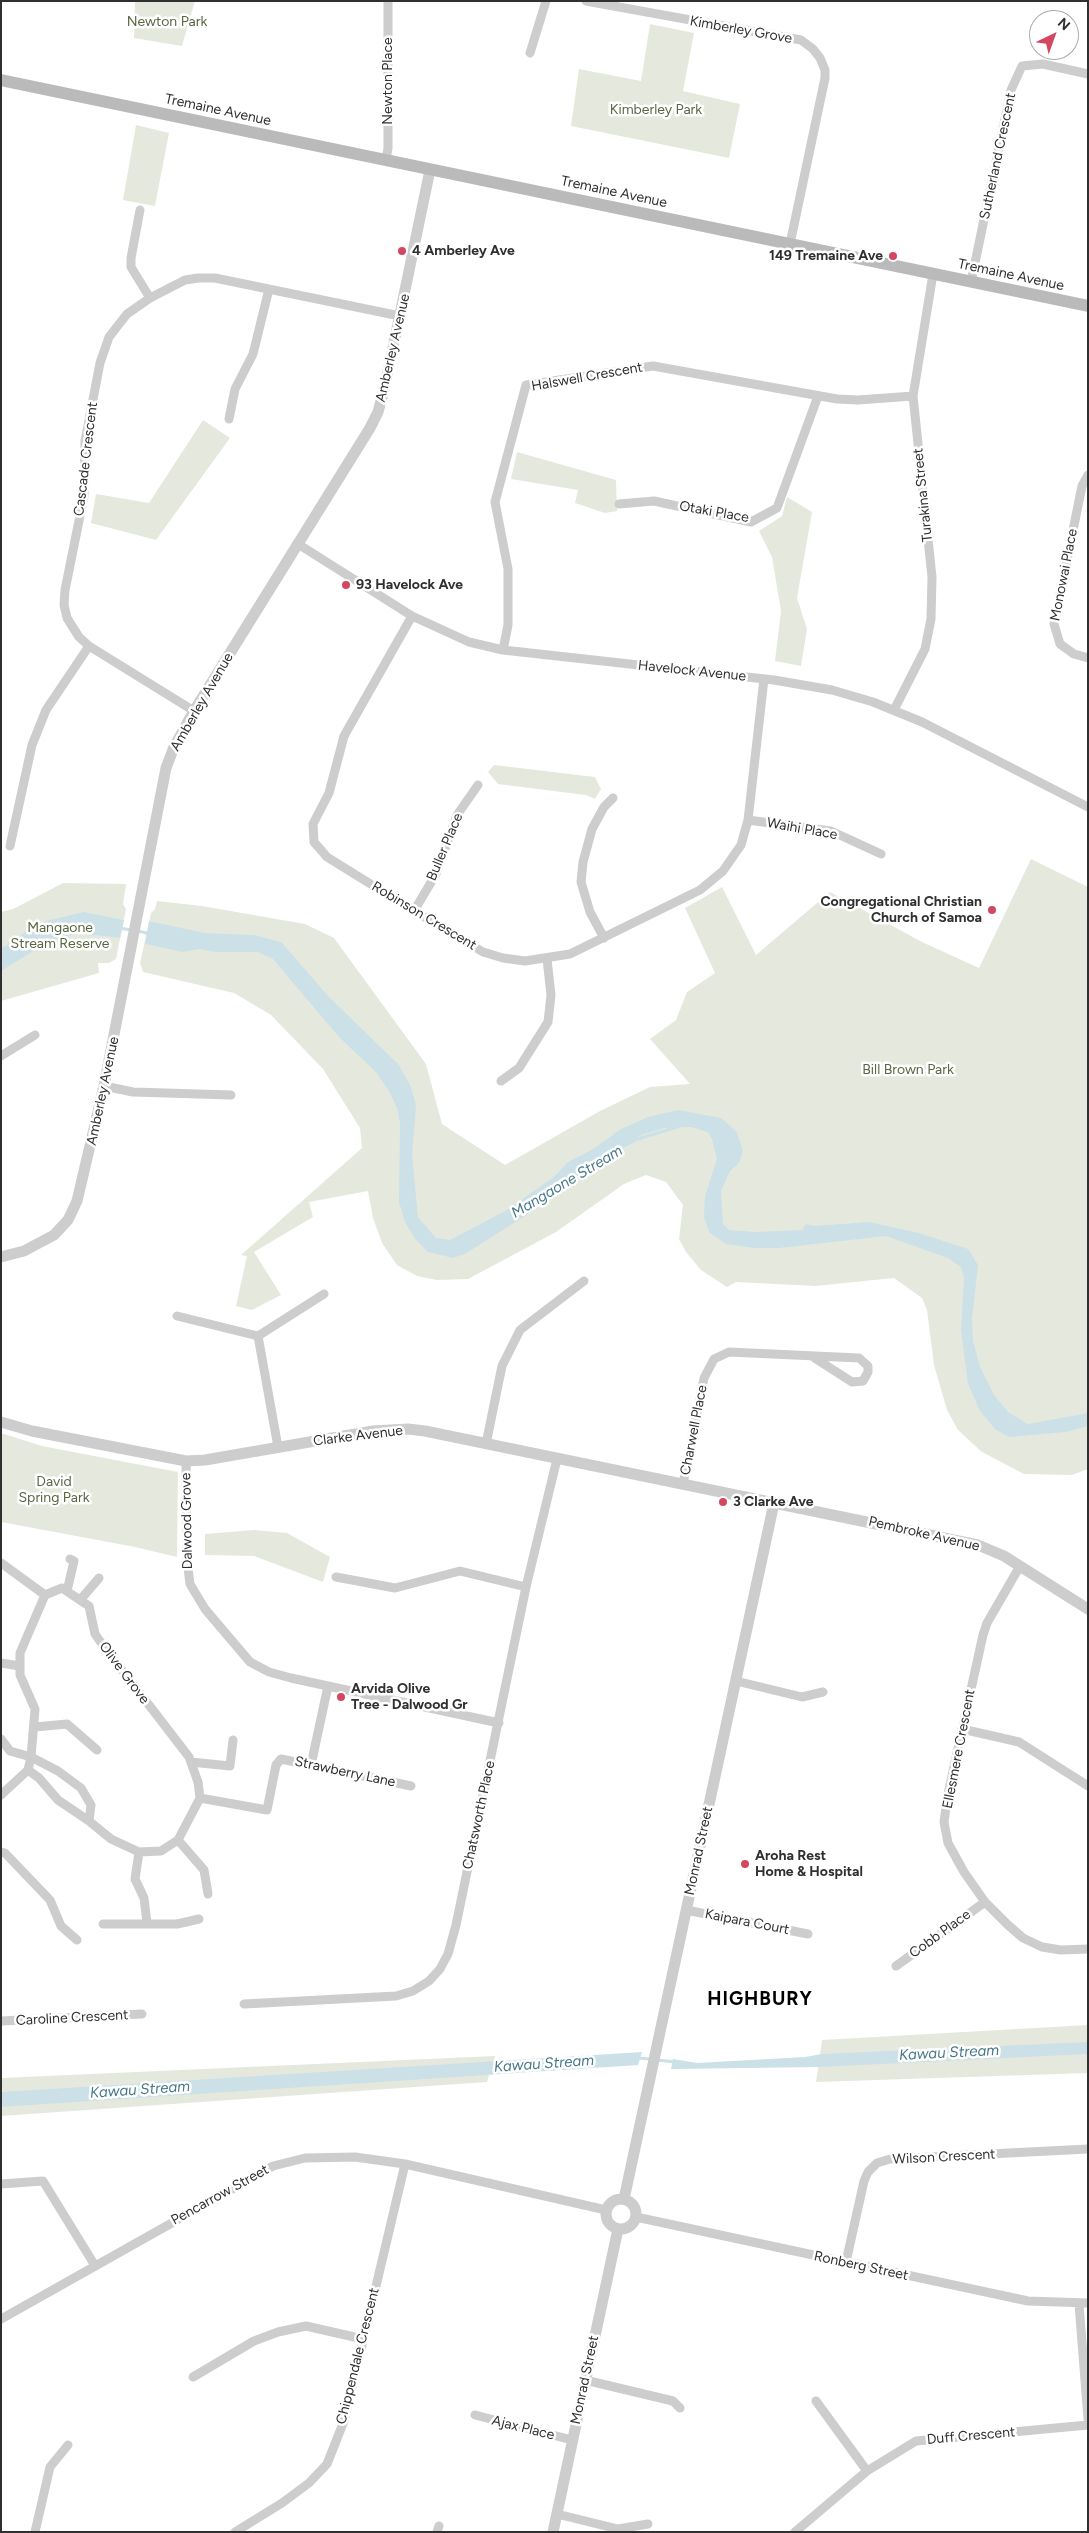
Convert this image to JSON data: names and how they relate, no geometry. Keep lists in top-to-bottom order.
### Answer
{
  "streets": {
    "main road": ["Tremaine Avenue"],
    "street": [
      "Kimberley Grove",
      "Newton Place",
      "Sutherland Crescent",
      "Amberley Avenue",
      "Halswell Crescent",
      "Cascade Crescent",
      "Turakina Street",
      "Otaki Place",
      "Monowai Place",
      "Havelock Avenue",
      "Waihi Place",
      "Buller Place",
      "Robinson Crescent",
      "Charwell Place",
      "Clarke Avenue",
      "Dalwood Grove",
      "Pembroke Avenue",
      "Olive Grove",
      "Ellesmere Crescent",
      "Strawberry Lane",
      "Chatsworth Place",
      "Monrad Street",
      "Kaipara Court",
      "Cobb Place",
      "Caroline Crescent",
      "Wilson Crescent",
      "Pencarrow Street",
      "Ronberg Street",
      "Chippendale Crescent",
      "Ajax Place",
      "Duff Crescent"
    ]
  },
  "crossings": [
    ["Kimberley Grove", "Tremaine Avenue"],
    ["Newton Place", "Tremaine Avenue"],
    ["Tremaine Avenue", "Sutherland Crescent"],
    ["Tremaine Avenue", "Amberley Avenue"],
    ["Tremaine Avenue", "Turakina Street"],
    ["Amberley Avenue", "Cascade Crescent"],
    ["Amberley Avenue", "Havelock Avenue"],
    ["Halswell Crescent", "Turakina Street"],
    ["Halswell Crescent", "Otaki Place"],
    ["Halswell Crescent", "Havelock Avenue"],
    ["Turakina Street", "Havelock Avenue"],
    ["Havelock Avenue", "Robinson Crescent"],
    ["Waihi Place", "Robinson Crescent"],
    ["Buller Place", "Robinson Crescent"],
    ["Charwell Place", "Clarke Avenue"],
    ["Clarke Avenue", "Dalwood Grove"],
    ["Clarke Avenue", "Pembroke Avenue"],
    ["Clarke Avenue", "Chatsworth Place"],
    ["Clarke Avenue", "Monrad Street"],
    ["Dalwood Grove", "Chatsworth Place"],
    ["Pembroke Avenue", "Ellesmere Crescent"],
    ["Pembroke Avenue", "Monrad Street"],
    ["Olive Grove", "Strawberry Lane"],
    ["Ellesmere Crescent", "Cobb Place"],
    ["Monrad Street", "Kaipara Court"],
    ["Monrad Street", "Pencarrow Street"],
    ["Monrad Street", "Ronberg Street"],
    ["Monrad Street", "Ajax Place"],
    ["Wilson Crescent", "Ronberg Street"],
    ["Pencarrow Street", "Ronberg Street"],
    ["Pencarrow Street", "Chippendale Crescent"]
  ],
  "districts": ["HIGHBURY"],
  "water": ["Mangaone Stream", "Kawau Stream"],
  "parks": [
    "Newton Park",
    "Kimberley Park",
    "Mangaone Stream Reserve",
    "Bill Brown Park",
    "David Spring Park"
  ],
  "places": [
    "4 Amberley Ave",
    "149 Tremaine Ave",
    "93 Havelock Ave",
    "Congregational Christian Church of Samoa",
    "3 Clarke Ave",
    "Arvida Olive Tree - Dalwood Gr",
    "Aroha Rest Home & Hospital"
  ],
  "north": "top right"
}
